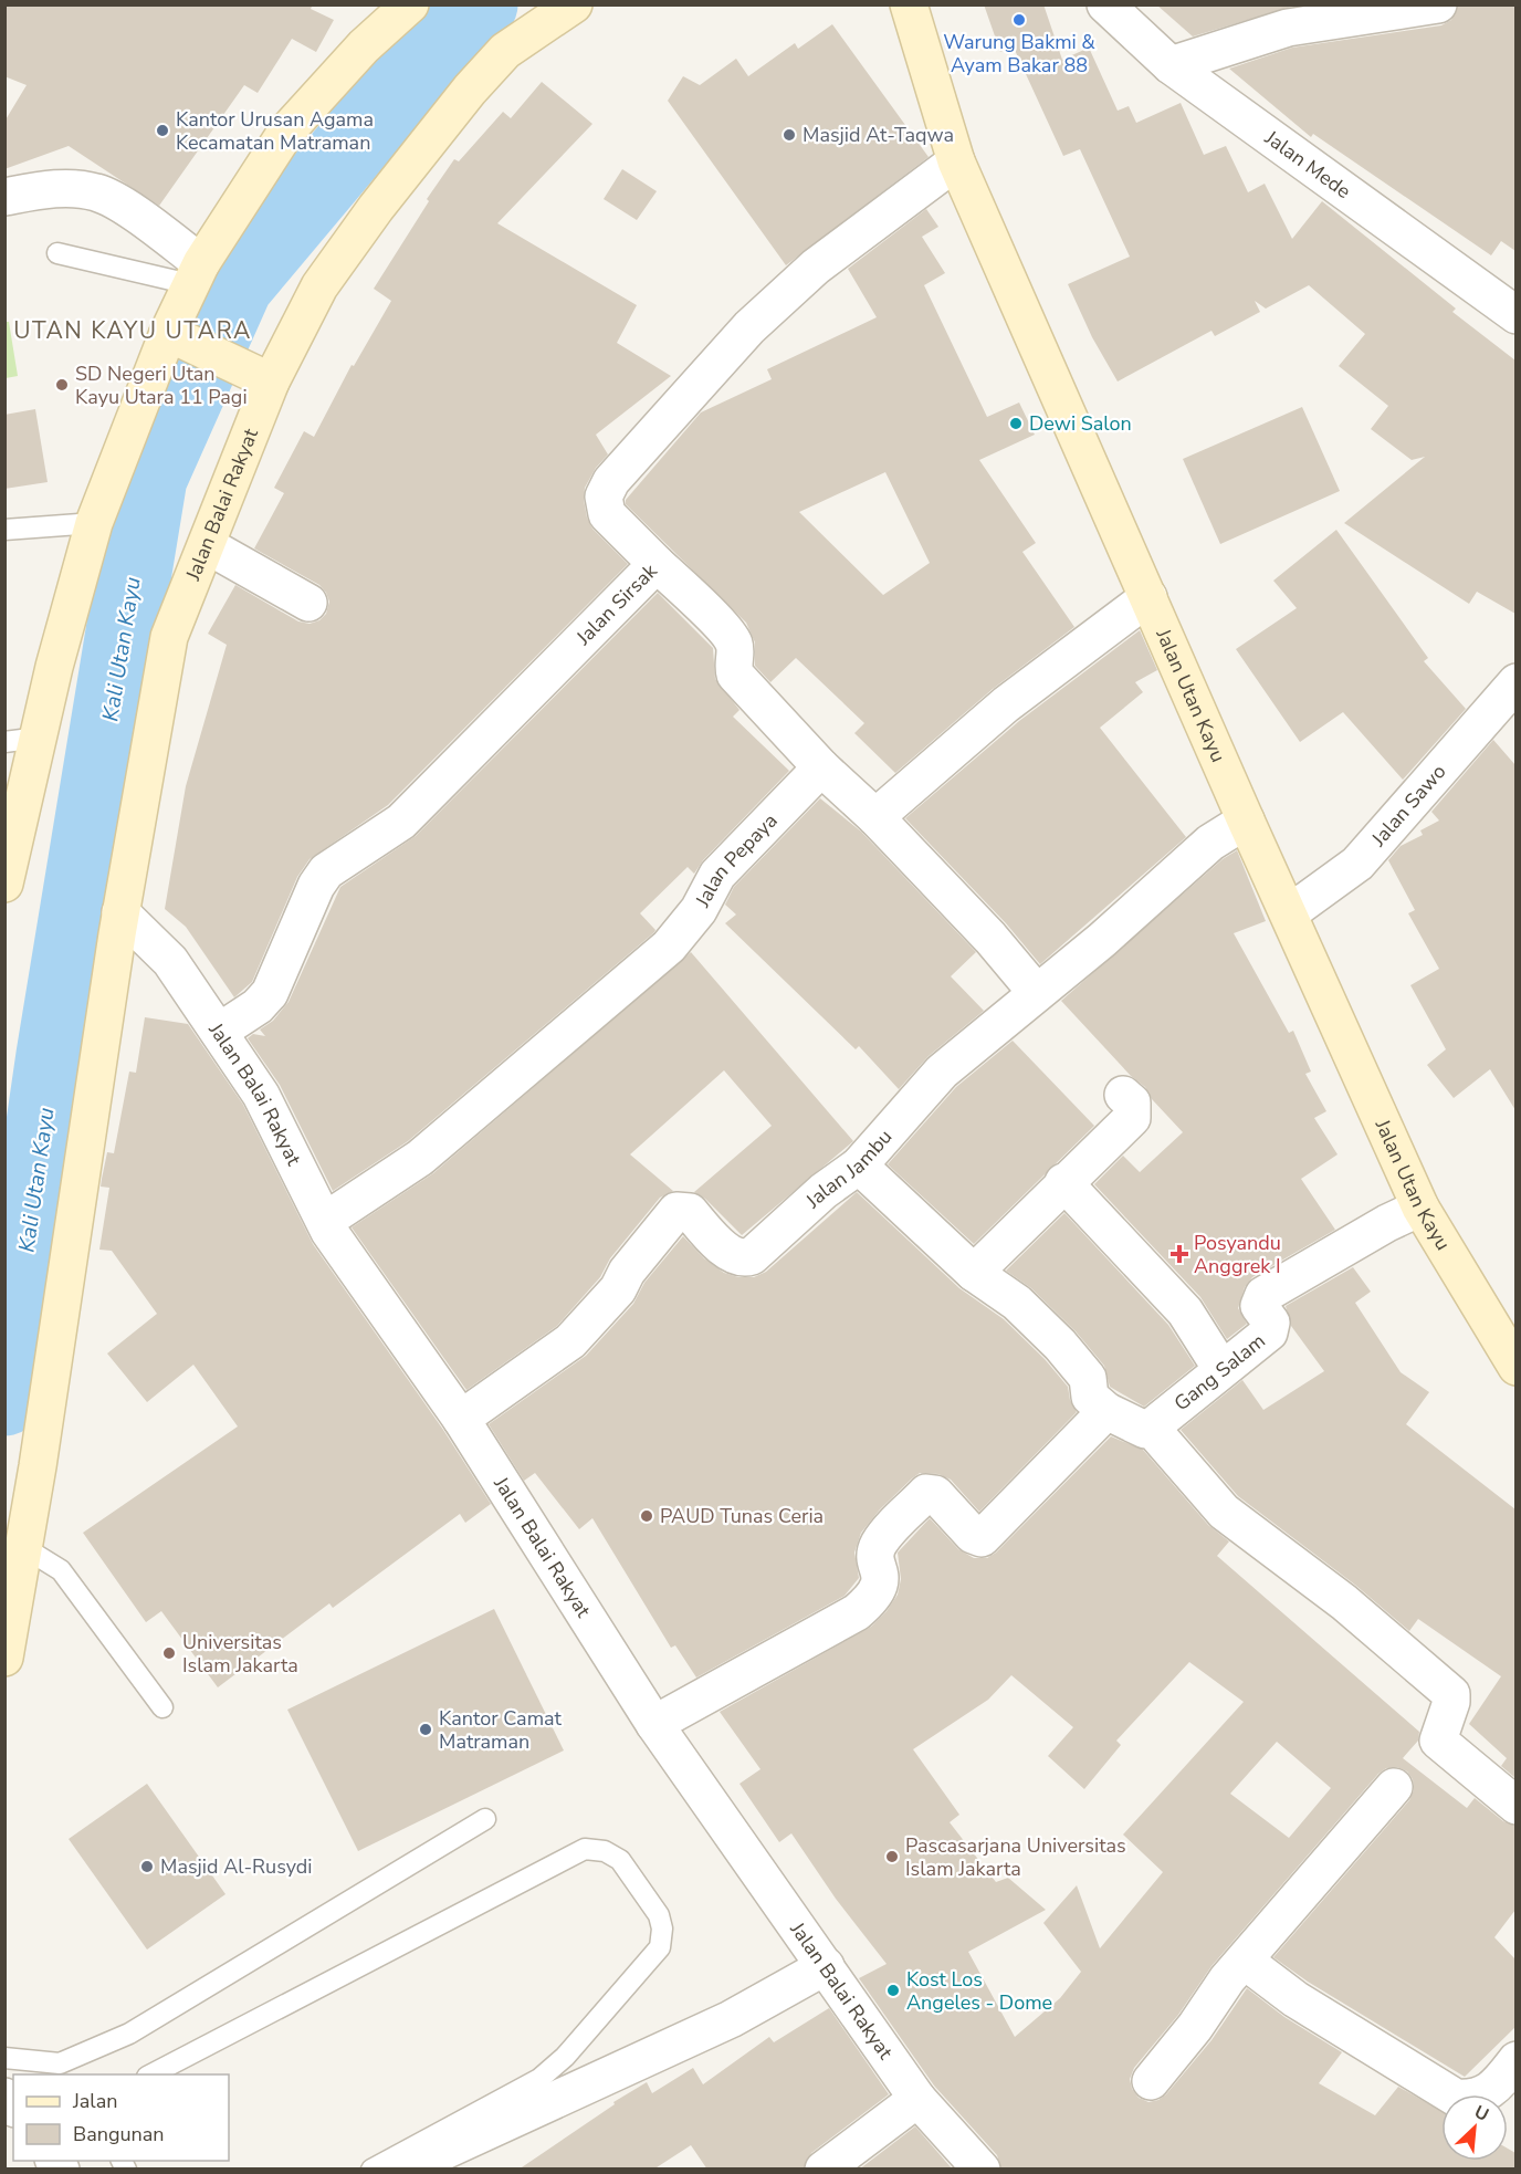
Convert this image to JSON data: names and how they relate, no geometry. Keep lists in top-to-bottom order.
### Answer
{
  "streets": {
    "street": [
      "Jalan Mede",
      "Jalan Balai Rakyat",
      "Jalan Sirsak",
      "Jalan Utan Kayu",
      "Jalan Sawo",
      "Jalan Pepaya",
      "Jalan Jambu",
      "Gang Salam"
    ]
  },
  "crossings": [
    ["Jalan Balai Rakyat", "Jalan Sirsak"],
    ["Jalan Balai Rakyat", "Jalan Pepaya"],
    ["Jalan Balai Rakyat", "Jalan Jambu"],
    ["Jalan Sirsak", "Jalan Utan Kayu"],
    ["Jalan Utan Kayu", "Jalan Sawo"],
    ["Jalan Utan Kayu", "Jalan Jambu"],
    ["Jalan Utan Kayu", "Gang Salam"]
  ],
  "districts": ["UTAN KAYU UTARA"],
  "water": ["Kali Utan Kayu"],
  "places": {
    "other": [
      "Warung Bakmi & Ayam Bakar 88",
      "Kantor Urusan Agama Kecamatan Matraman",
      "Masjid At-Taqwa",
      "SD Negeri Utan Kayu Utara 11 Pagi",
      "Dewi Salon",
      "PAUD Tunas Ceria",
      "Universitas Islam Jakarta",
      "Kantor Camat Matraman",
      "Pascasarjana Universitas Islam Jakarta",
      "Masjid Al-Rusydi",
      "Kost Los Angeles - Dome"
    ],
    "health": ["Posyandu Anggrek I"]
  },
  "legend": ["Jalan", "Bangunan"],
  "north": "top right"
}
